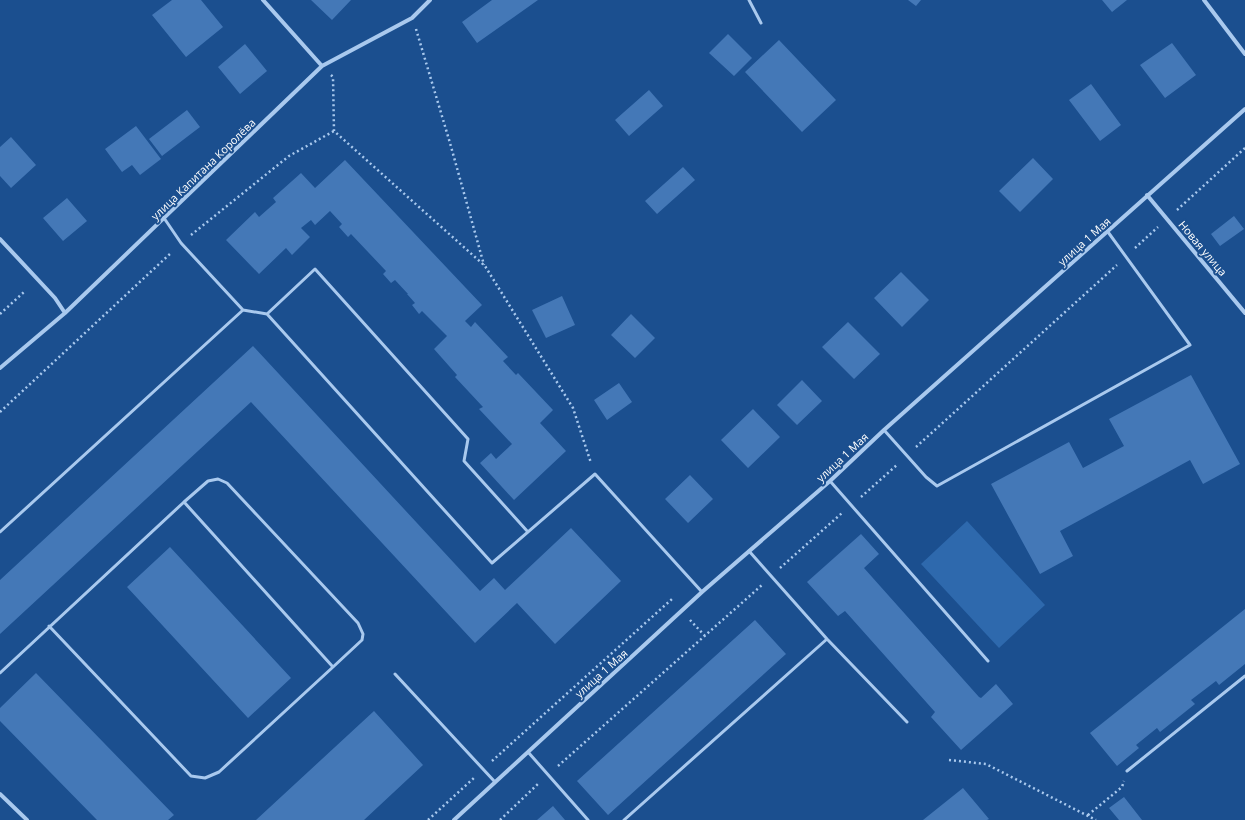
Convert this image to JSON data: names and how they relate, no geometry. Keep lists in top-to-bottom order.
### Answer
{
  "streets": {
    "street": ["улица Капитана Королёва", "улица 1 Мая", "Новая улица"]
  },
  "crossings": [
    ["улица 1 Мая", "Новая улица"]
  ]
}
